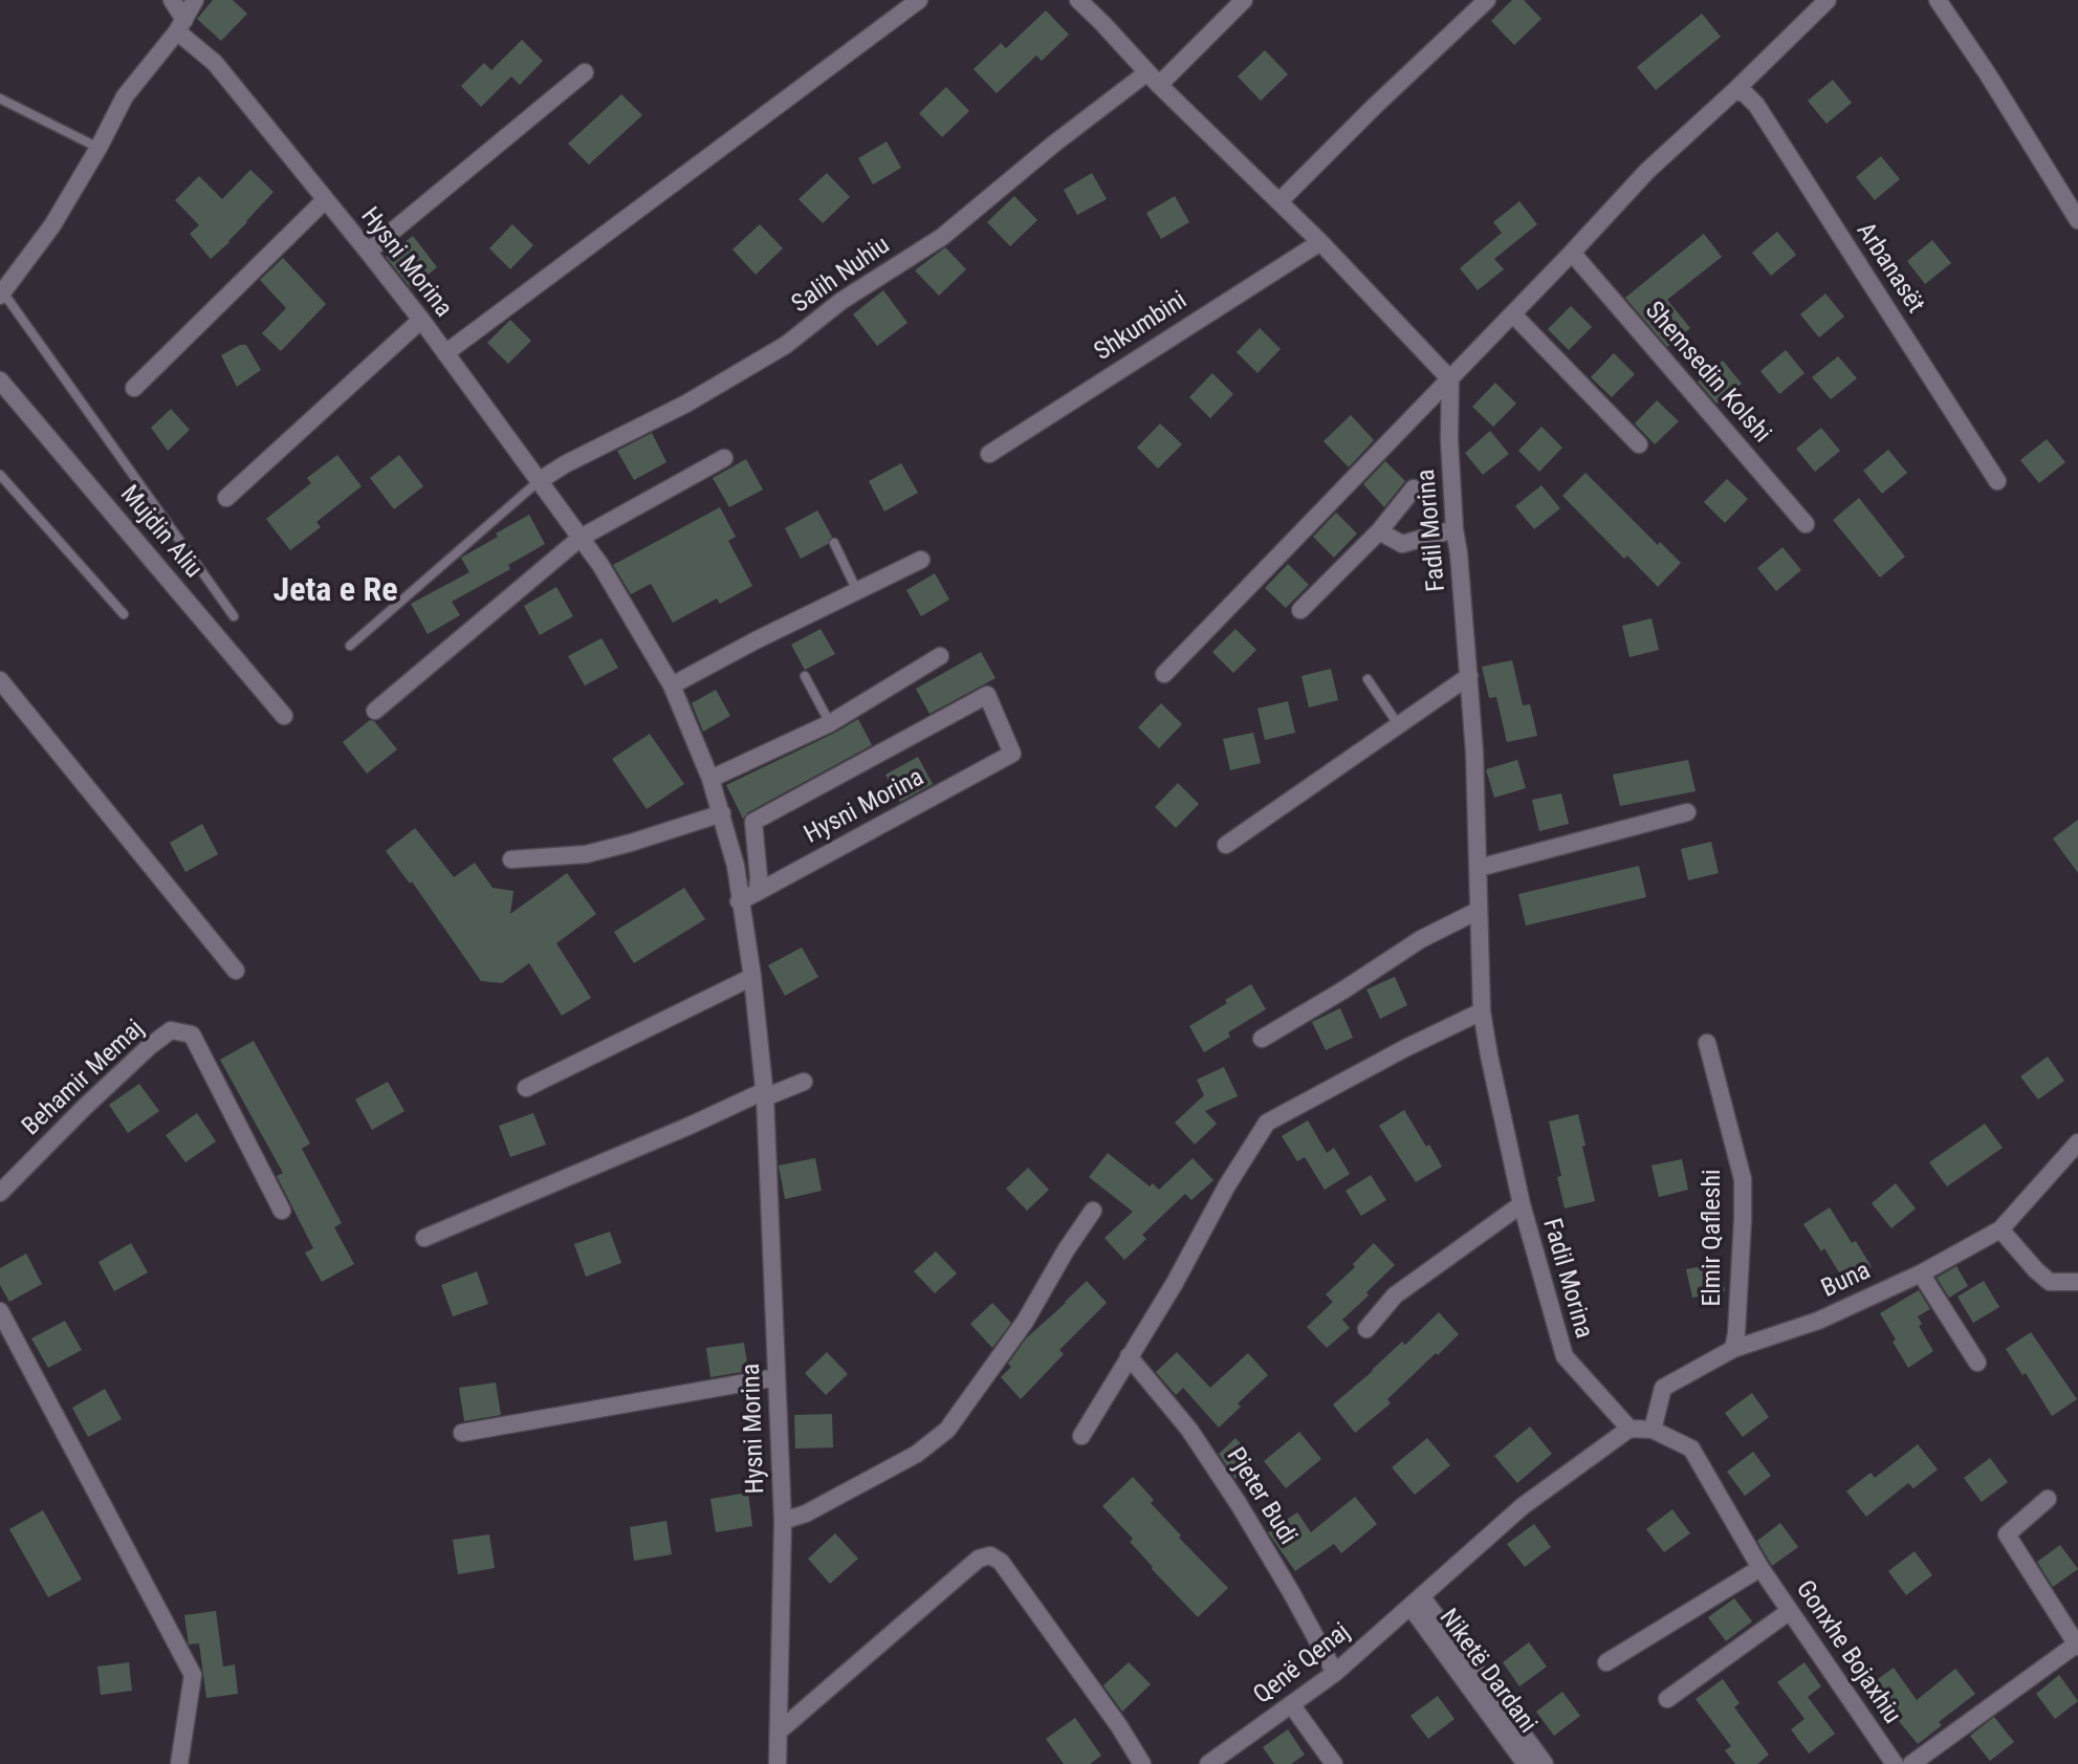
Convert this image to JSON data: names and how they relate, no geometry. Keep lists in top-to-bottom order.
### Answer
{
  "streets": {
    "street": [
      "Hysni Morina",
      "Arbanasët",
      "Salih Nuhiu",
      "Shkumbini",
      "Shemsedin Kolshi",
      "Fadil Morina",
      "Mujdin Aliu",
      "Behamir Memaj",
      "Elmir Qafleshi",
      "Buna",
      "Pjeter Budi",
      "Gonxhe Bojaxhiu",
      "Qenë Qenaj",
      "Niketë Dardani"
    ]
  },
  "crossings": [
    ["Hysni Morina", "Salih Nuhiu"],
    ["Fadil Morina", "Qenë Qenaj"],
    ["Elmir Qafleshi", "Buna"],
    ["Buna", "Gonxhe Bojaxhiu"],
    ["Pjeter Budi", "Qenë Qenaj"],
    ["Qenë Qenaj", "Niketë Dardani"]
  ],
  "districts": ["Jeta e Re"]
}
